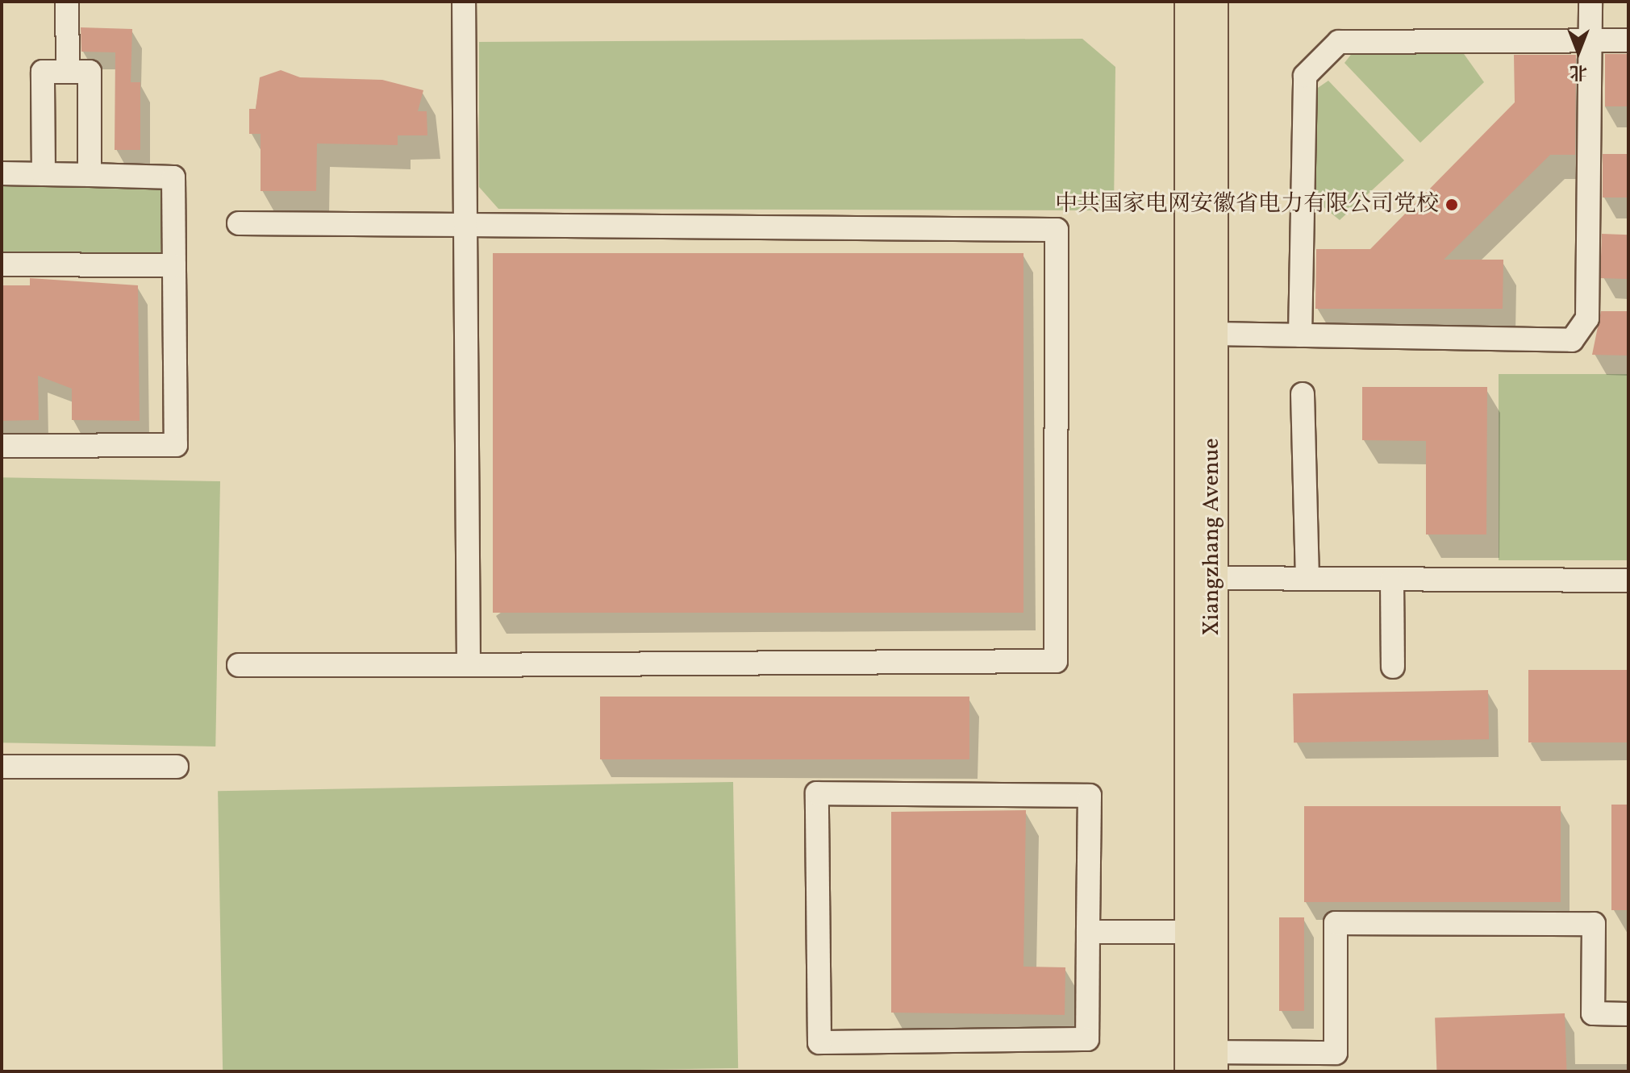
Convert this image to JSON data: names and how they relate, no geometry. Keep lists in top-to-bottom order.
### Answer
{
  "streets": {
    "main road": ["Xiangzhang Avenue"]
  },
  "places": ["中共国家电网安徽省电力有限公司党校"],
  "north": "bottom"
}
